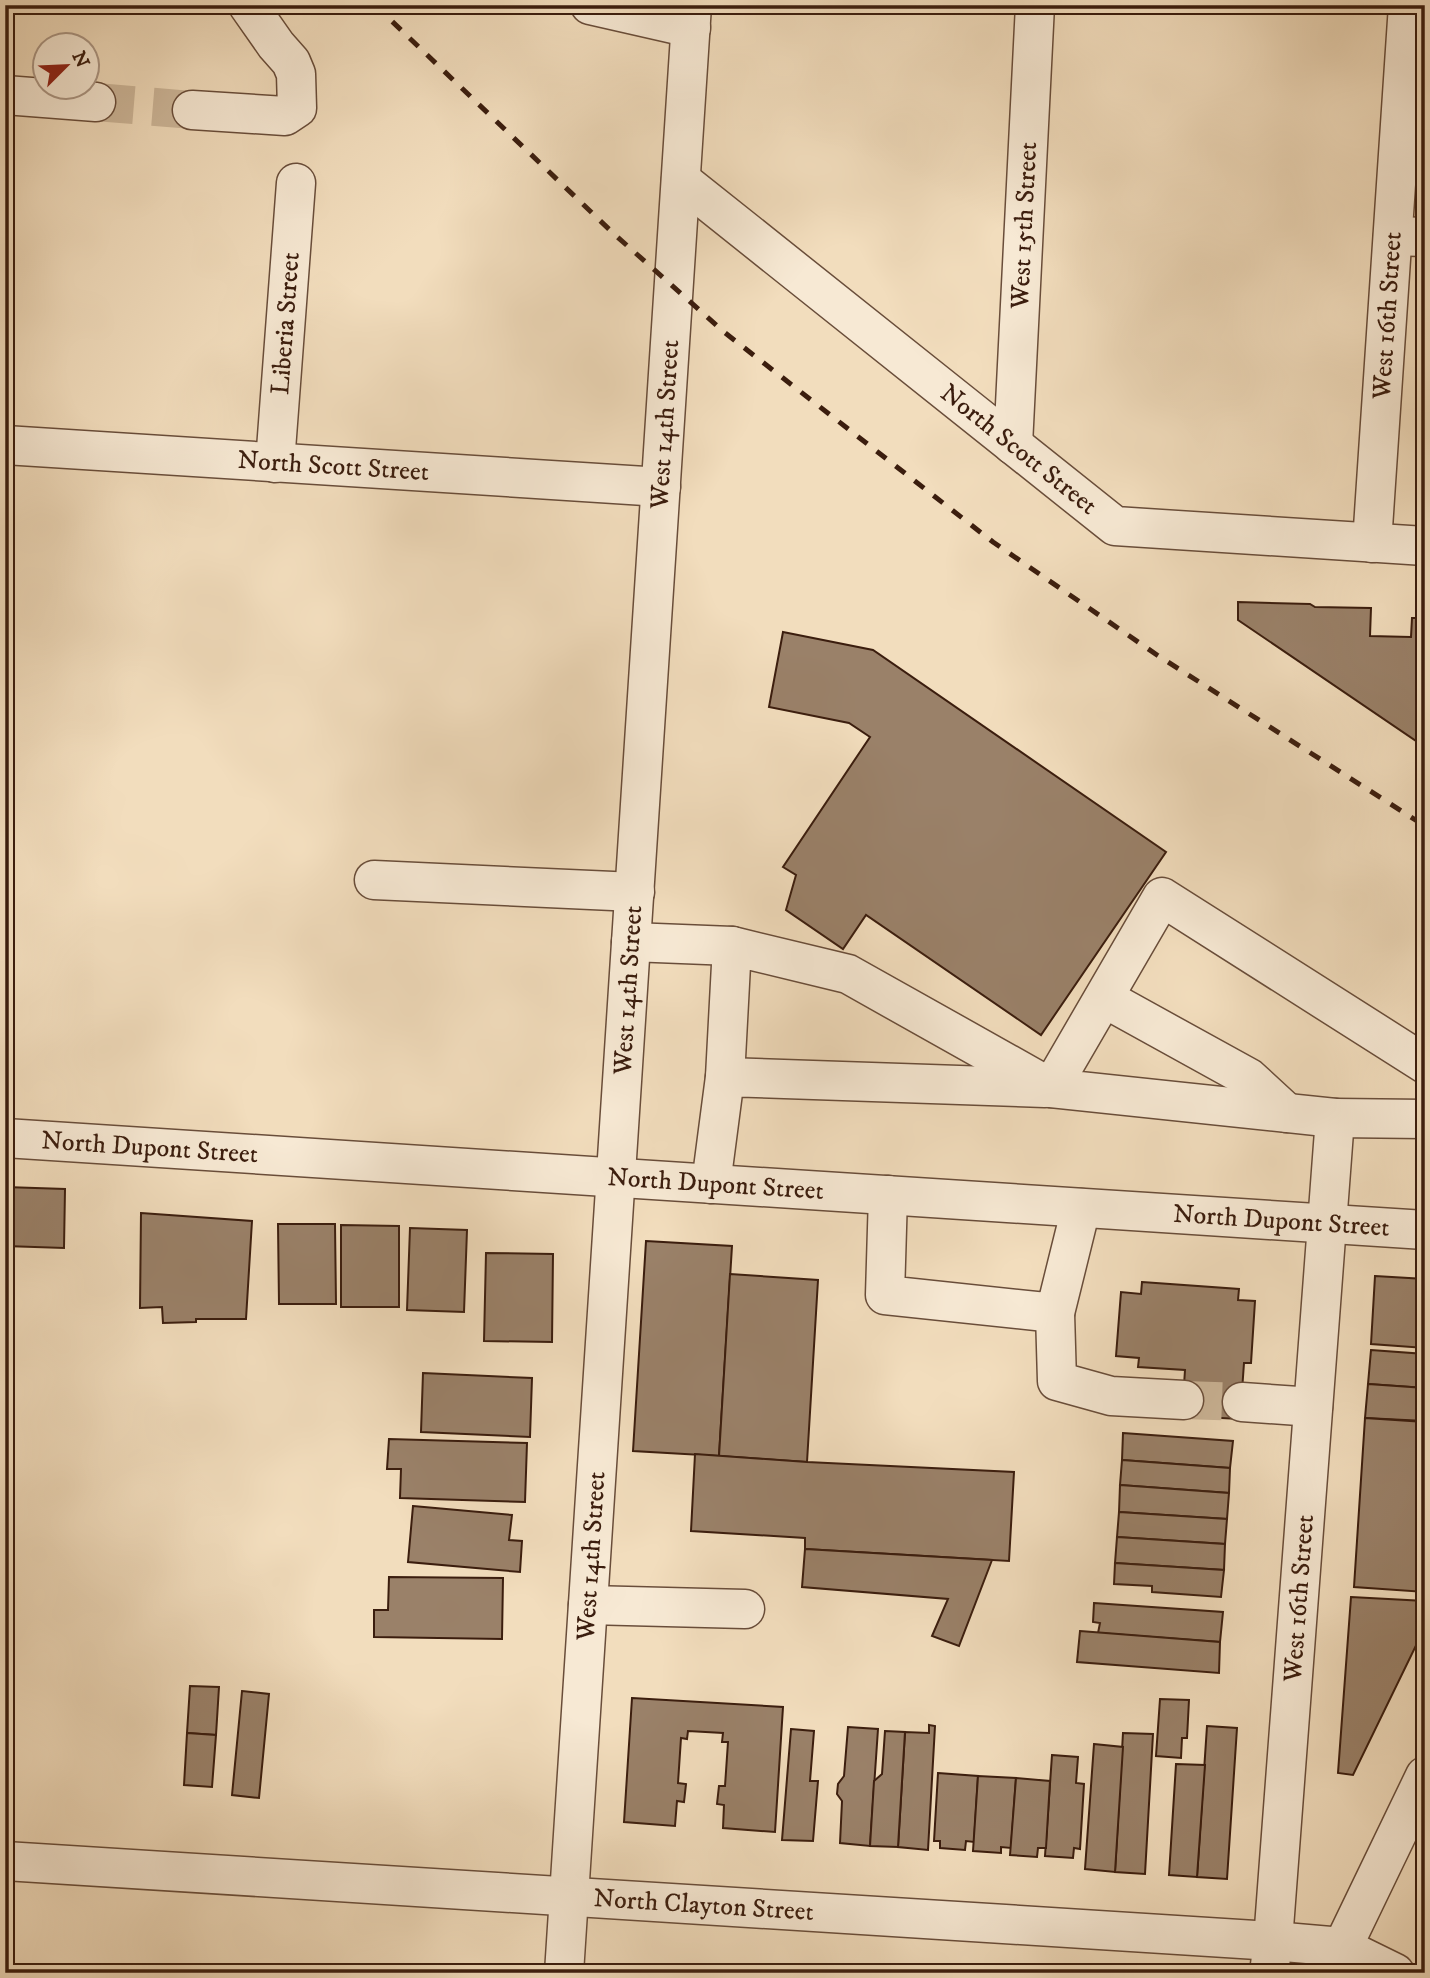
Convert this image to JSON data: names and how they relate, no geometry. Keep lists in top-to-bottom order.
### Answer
{
  "streets": {
    "street": [
      "West 15th Street",
      "West 16th Street",
      "Liberia Street",
      "West 14th Street",
      "North Scott Street",
      "North Dupont Street",
      "North Clayton Street"
    ]
  },
  "crossings": [
    ["West 15th Street", "North Scott Street"],
    ["West 16th Street", "North Scott Street"],
    ["West 16th Street", "North Dupont Street"],
    ["West 16th Street", "North Clayton Street"],
    ["Liberia Street", "North Scott Street"],
    ["West 14th Street", "North Scott Street"],
    ["West 14th Street", "North Dupont Street"],
    ["West 14th Street", "North Clayton Street"]
  ],
  "north": "top right"
}
